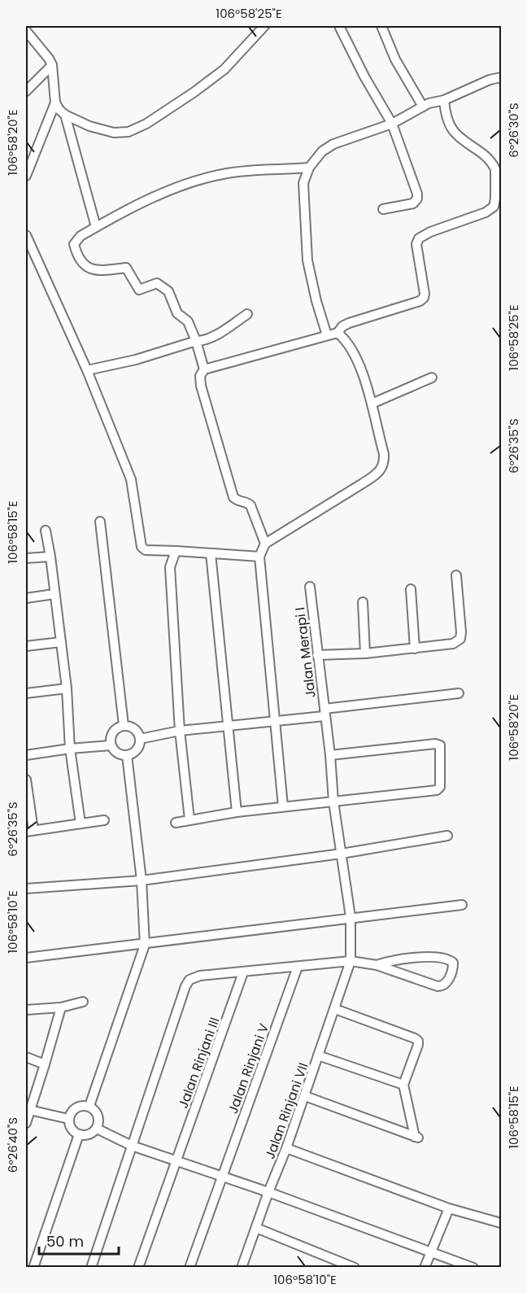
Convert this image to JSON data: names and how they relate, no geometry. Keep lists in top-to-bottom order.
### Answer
{
  "streets": {
    "street": [
      "Jalan Merapi I",
      "Jalan Rinjani III",
      "Jalan Rinjani V",
      "Jalan Rinjani VII"
    ]
  },
  "crossings": [
    ["Jalan Merapi I", "Jalan Rinjani VII"]
  ],
  "scale_bar": "50 m",
  "coordinates": [
    "106°58'25\"E",
    "6°26'30\"S",
    "106°58'20\"E",
    "6°26'35\"S",
    "106°58'15\"E",
    "106°58'10\"E",
    "6°26'40\"S"
  ]
}
